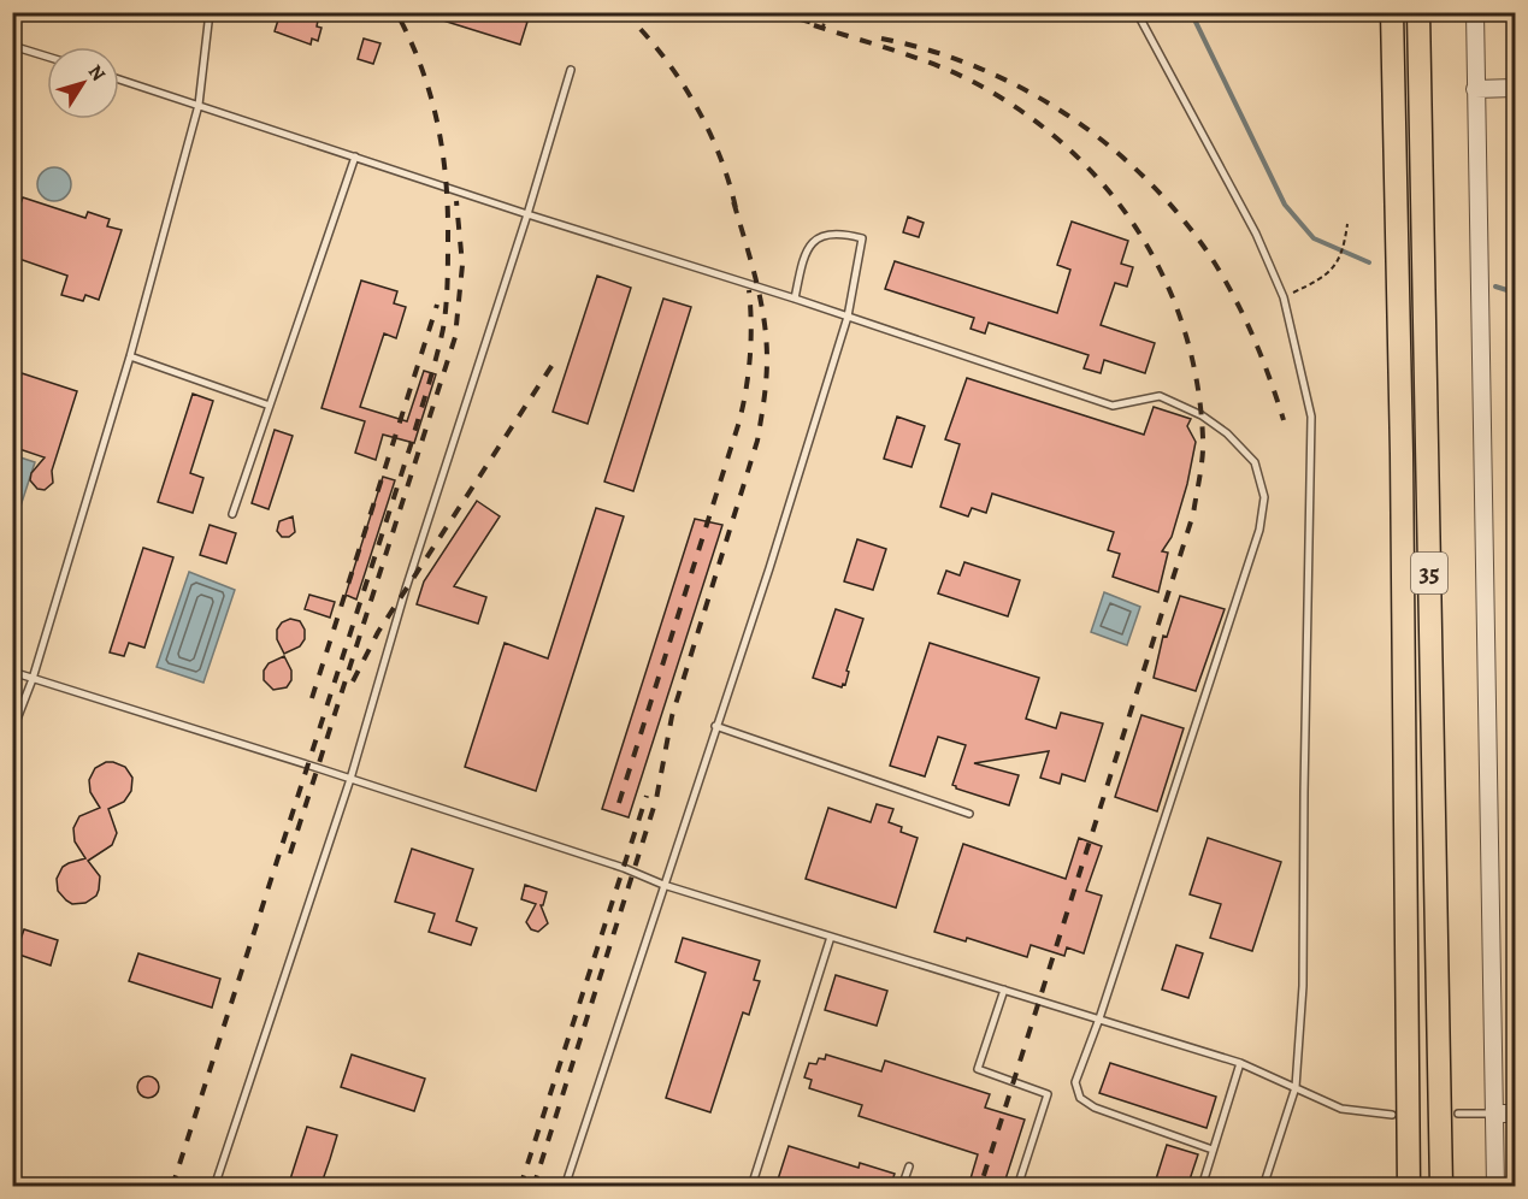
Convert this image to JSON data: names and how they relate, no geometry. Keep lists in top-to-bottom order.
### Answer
{
  "streets": {
    "highway": ["35"]
  },
  "north": "top right"
}
